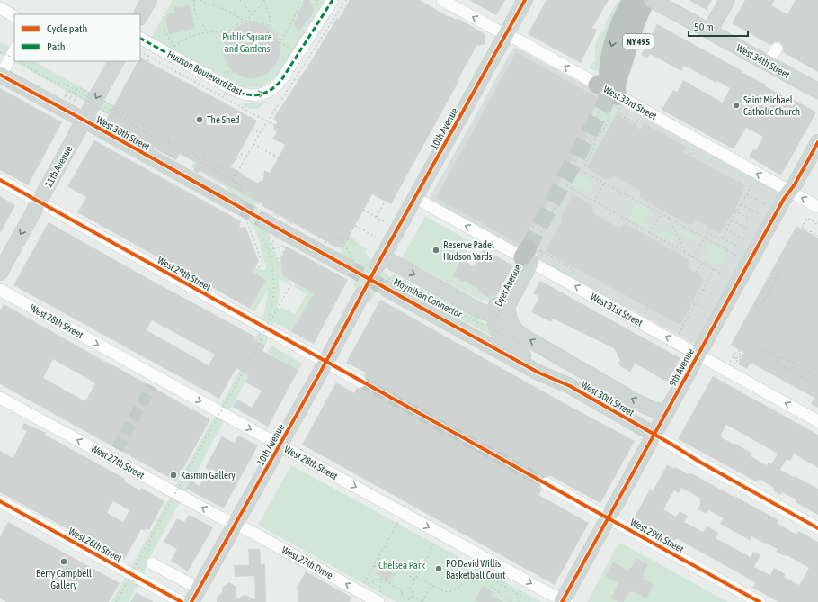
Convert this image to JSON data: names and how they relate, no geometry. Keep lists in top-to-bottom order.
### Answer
{
  "streets": {
    "highway": ["NY 495"],
    "main road": [
      "West 34th Street",
      "10th Avenue",
      "West 30th Street",
      "11th Avenue",
      "Dyer Avenue",
      "9th Avenue"
    ],
    "street": [
      "Hudson Boulevard East",
      "West 33rd Street",
      "West 29th Street",
      "West 31st Street",
      "West 28th Street",
      "West 27th Street",
      "West 26th Street",
      "West 27th Drive"
    ],
    "cycle path": ["Moynihan Connector"]
  },
  "crossings": [
    ["NY 495", "West 33rd Street"],
    ["West 33rd Street", "10th Avenue"],
    ["West 33rd Street", "9th Avenue"],
    ["10th Avenue", "West 30th Street"],
    ["10th Avenue", "West 29th Street"],
    ["10th Avenue", "Dyer Avenue"],
    ["10th Avenue", "Moynihan Connector"],
    ["10th Avenue", "West 31st Street"],
    ["10th Avenue", "West 28th Street"],
    ["10th Avenue", "West 27th Street"],
    ["10th Avenue", "West 27th Drive"],
    ["West 30th Street", "11th Avenue"],
    ["West 30th Street", "Dyer Avenue"],
    ["West 30th Street", "Moynihan Connector"],
    ["West 30th Street", "9th Avenue"],
    ["11th Avenue", "West 29th Street"],
    ["West 29th Street", "9th Avenue"],
    ["Dyer Avenue", "Moynihan Connector"],
    ["Dyer Avenue", "West 31st Street"],
    ["West 31st Street", "9th Avenue"],
    ["West 28th Street", "9th Avenue"],
    ["West 27th Street", "West 27th Drive"]
  ],
  "one_way": [
    "West 33rd Street",
    "11th Avenue",
    "West 31st Street",
    "West 28th Street",
    "West 27th Street",
    "West 27th Drive"
  ],
  "parks": ["Public Square and Gardens", "Chelsea Park"],
  "places": [
    "Saint Michael Catholic Church",
    "The Shed",
    "Reserve Padel Hudson Yards",
    "Kasmin Gallery",
    "Berry Campbell Gallery",
    "PO David Willis Basketball Court"
  ],
  "legend": ["Cycle path", "Path"],
  "scale_bar": "50 m"
}
